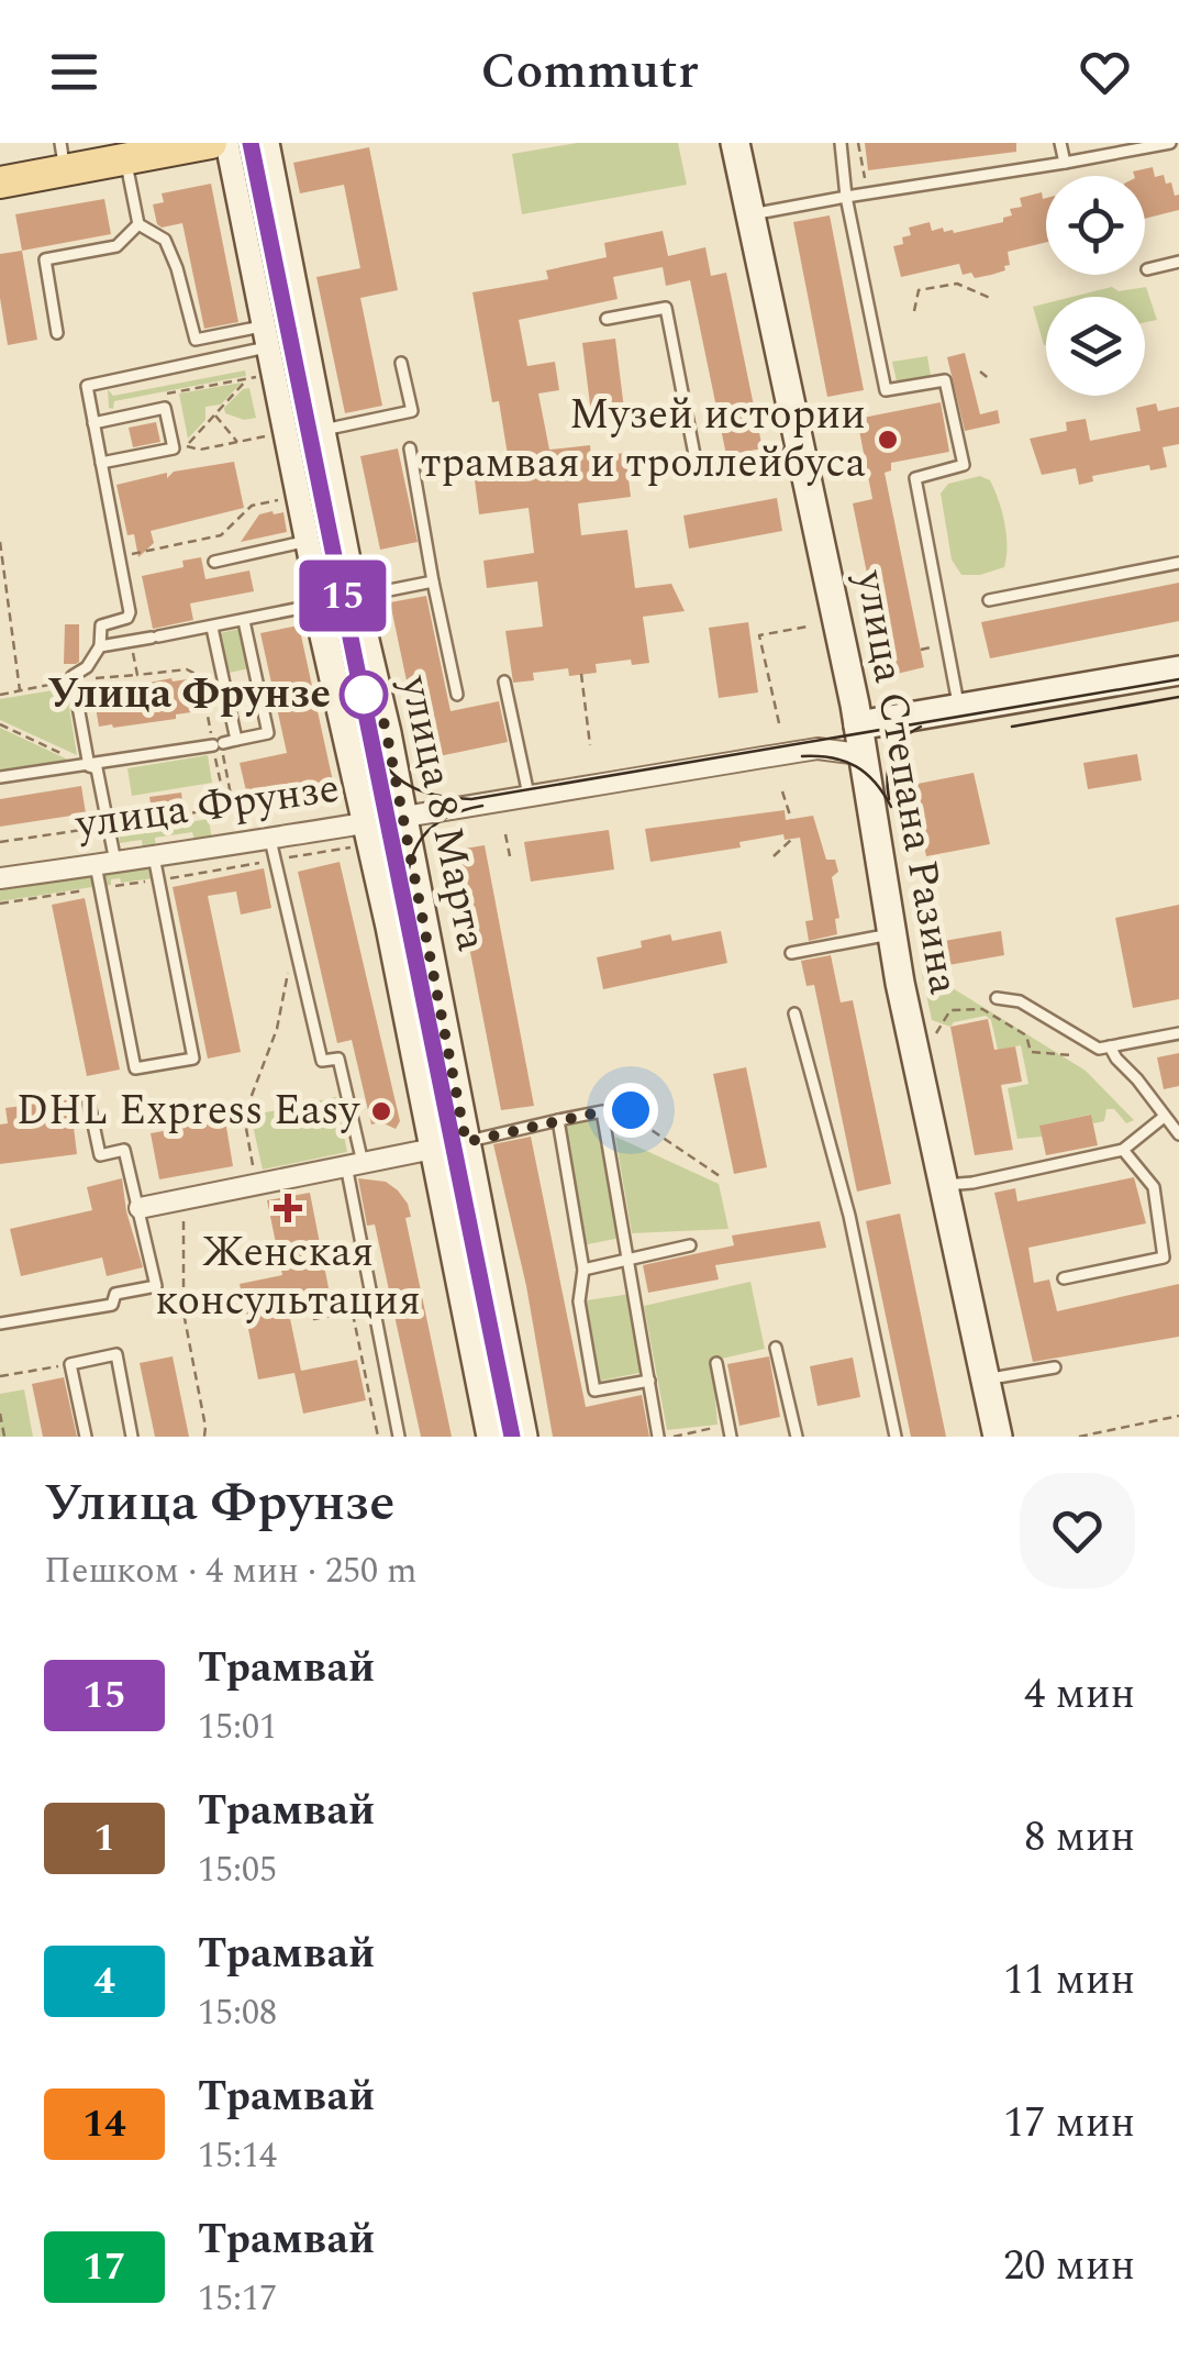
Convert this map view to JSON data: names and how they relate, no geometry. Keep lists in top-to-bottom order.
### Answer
{
  "streets": {
    "main road": ["улица Степана Разина", "улица Фрунзе", "улица 8 Марта"]
  },
  "crossings": [
    ["улица Степана Разина", "улица Фрунзе"],
    ["улица Фрунзе", "улица 8 Марта"]
  ],
  "places": {
    "other": ["Музей истории трамвая и троллейбуса", "Улица Фрунзе", "DHL Express Easy"],
    "health": ["Женская консультация"]
  },
  "lines": ["tram line 15"],
  "page": {
    "header": "Commutr",
    "on_map": "15",
    "heading": ["Улица Фрунзе", "Пешком · 4 мин · 250 m"],
    "list": [
      {
        "mark": "15",
        "name": "Трамвай",
        "note": "15:01",
        "value": "4 мин"
      },
      {
        "mark": "1",
        "name": "Трамвай",
        "note": "15:05",
        "value": "8 мин"
      },
      {
        "mark": "4",
        "name": "Трамвай",
        "note": "15:08",
        "value": "11 мин"
      },
      {
        "mark": "14",
        "name": "Трамвай",
        "note": "15:14",
        "value": "17 мин"
      },
      {
        "mark": "17",
        "name": "Трамвай",
        "note": "15:17",
        "value": "20 мин"
      }
    ]
  }
}
